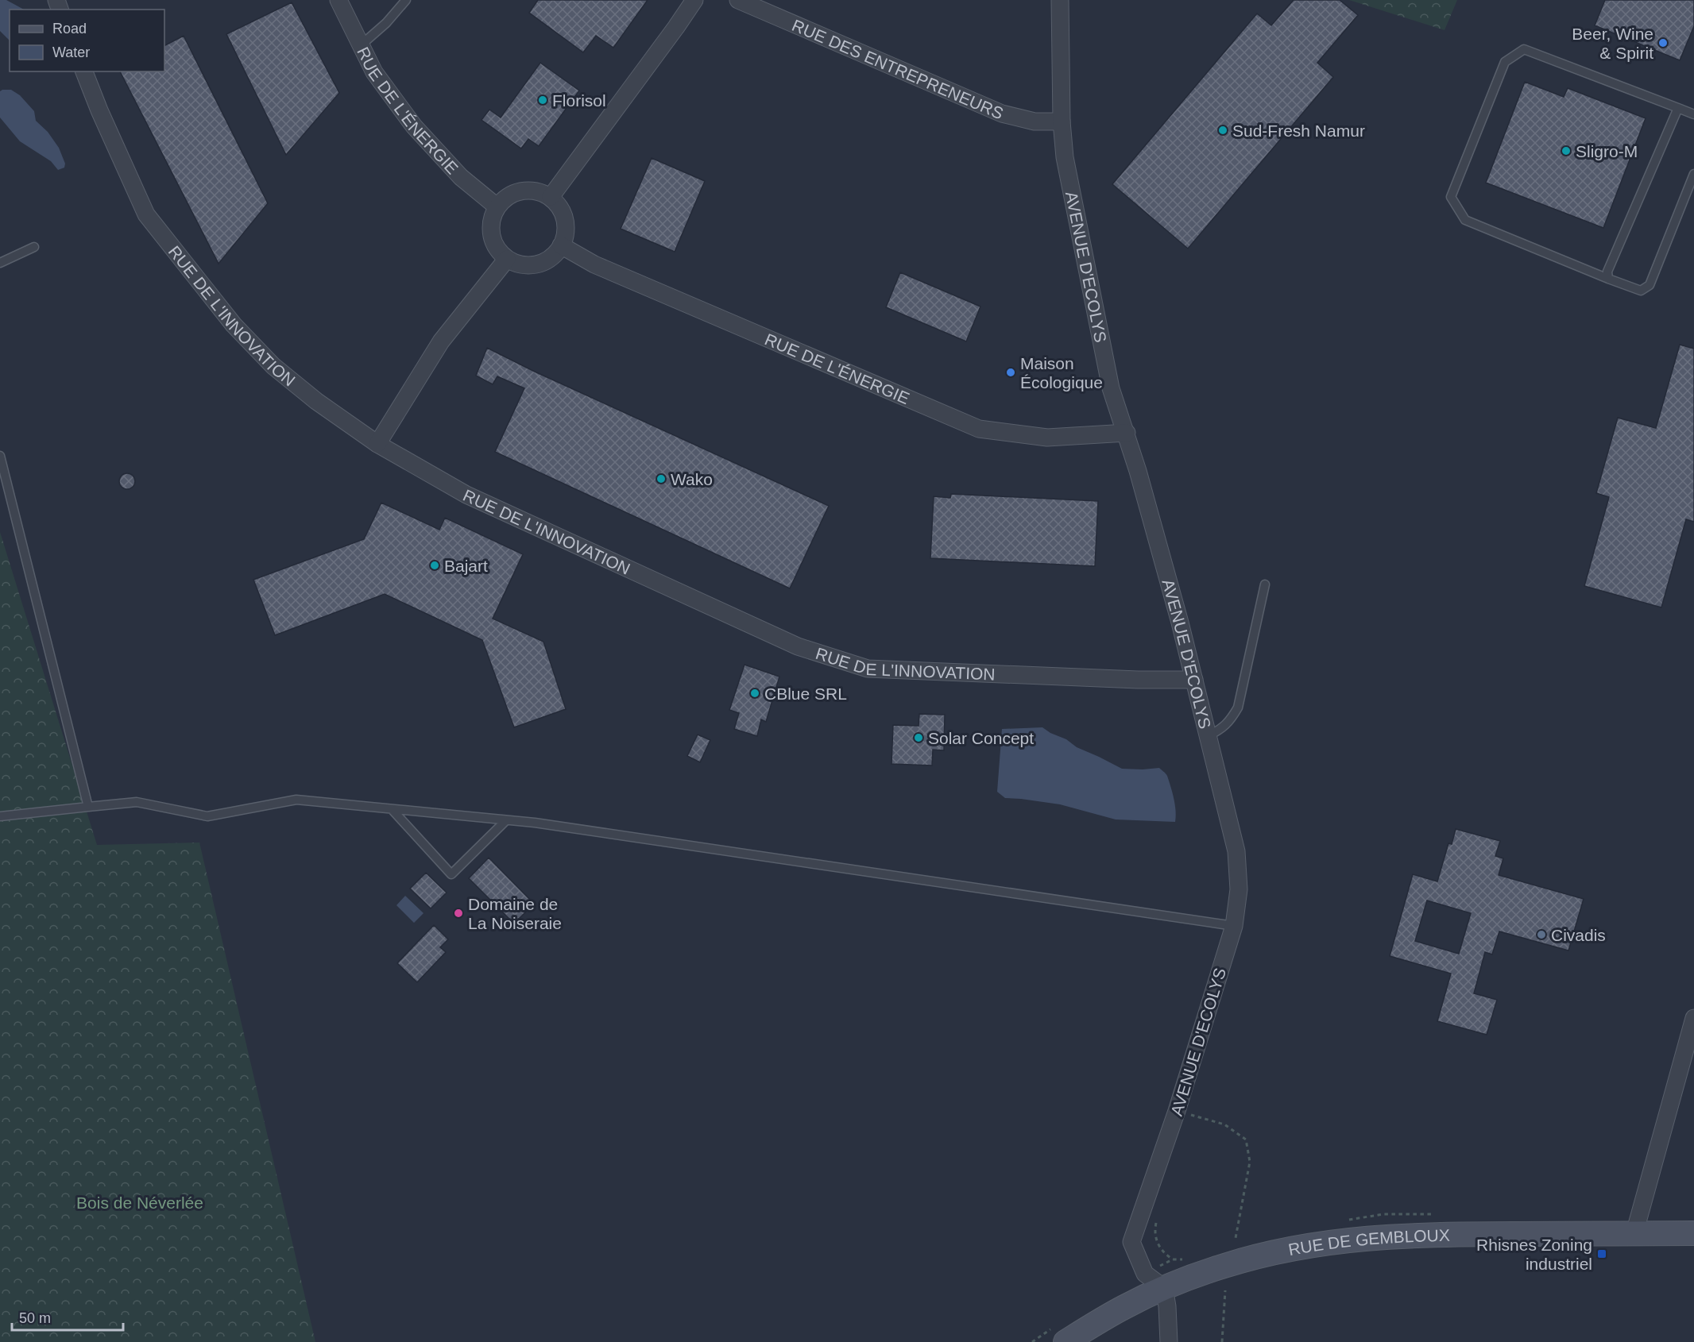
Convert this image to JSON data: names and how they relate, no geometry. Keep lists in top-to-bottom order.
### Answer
{
  "streets": {
    "main road": ["RUE DE GEMBLOUX"],
    "street": [
      "RUE DES ENTREPRENEURS",
      "RUE DE L'ÉNERGIE",
      "AVENUE D'ECOLYS",
      "RUE DE L'INNOVATION"
    ]
  },
  "crossings": [
    ["RUE DES ENTREPRENEURS", "AVENUE D'ECOLYS"],
    ["RUE DE L'ÉNERGIE", "AVENUE D'ECOLYS"],
    ["AVENUE D'ECOLYS", "RUE DE L'INNOVATION"],
    ["AVENUE D'ECOLYS", "RUE DE GEMBLOUX"]
  ],
  "parks": ["Bois de Néverlée"],
  "places": {
    "other": [
      "Beer, Wine & Spirit",
      "Florisol",
      "Sud-Fresh Namur",
      "Sligro-M",
      "Maison Écologique",
      "Wako",
      "Bajart",
      "CBlue SRL",
      "Solar Concept",
      "Domaine de La Noiseraie",
      "Civadis"
    ],
    "transit": ["Rhisnes Zoning industriel"]
  },
  "legend": ["Road", "Water"],
  "scale_bar": "50 m"
}
